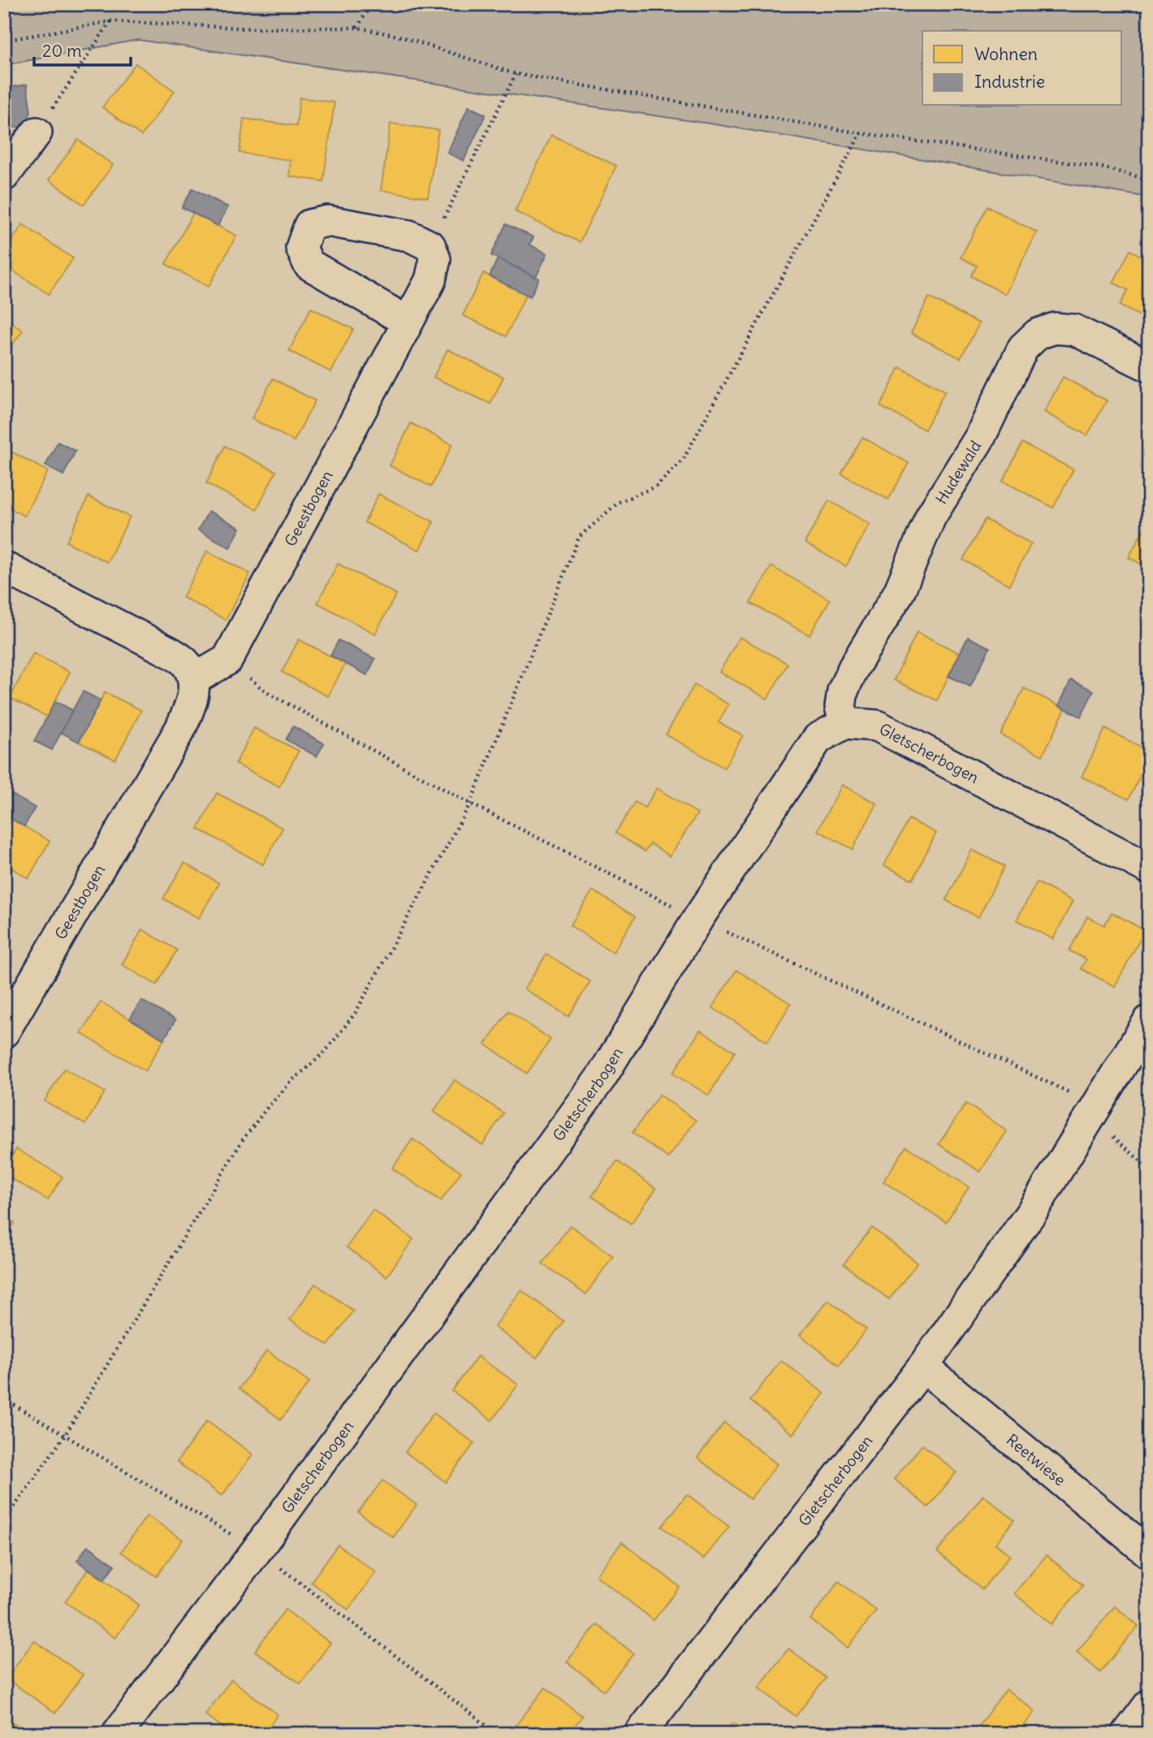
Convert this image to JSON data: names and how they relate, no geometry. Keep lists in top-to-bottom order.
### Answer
{
  "streets": {
    "street": [
      "Hudewald",
      "Geestbogen",
      "Gletscherbogen",
      "Reetwiese"
    ]
  },
  "crossings": [
    ["Hudewald", "Gletscherbogen"],
    ["Gletscherbogen", "Reetwiese"]
  ],
  "legend": ["Wohnen", "Industrie"],
  "scale_bar": "20 m"
}
